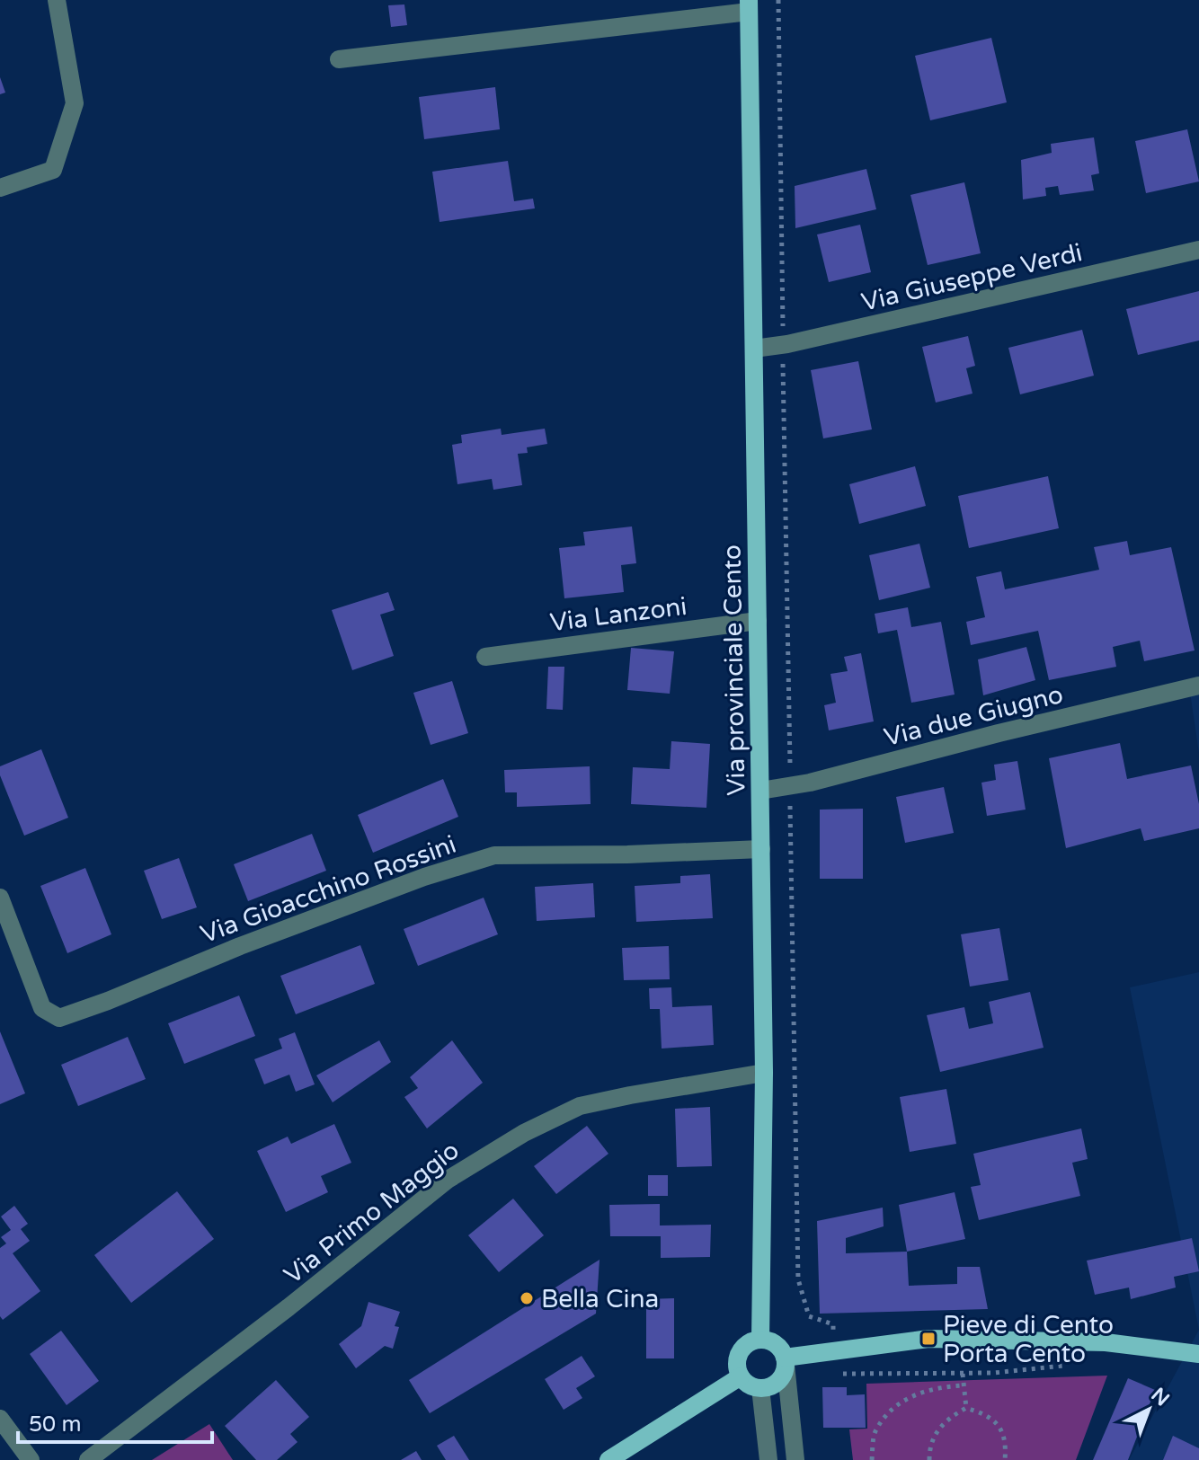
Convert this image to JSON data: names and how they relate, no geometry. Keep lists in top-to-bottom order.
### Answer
{
  "streets": {
    "main road": ["Via provinciale Cento"],
    "street": [
      "Via Giuseppe Verdi",
      "Via Lanzoni",
      "Via due Giugno",
      "Via Gioacchino Rossini",
      "Via Primo Maggio"
    ]
  },
  "crossings": [
    ["Via Giuseppe Verdi", "Via provinciale Cento"],
    ["Via Lanzoni", "Via provinciale Cento"],
    ["Via provinciale Cento", "Via due Giugno"],
    ["Via provinciale Cento", "Via Gioacchino Rossini"],
    ["Via provinciale Cento", "Via Primo Maggio"]
  ],
  "places": {
    "other": ["Bella Cina"],
    "transit": ["Pieve di Cento Porta Cento"]
  },
  "scale_bar": "50 m",
  "north": "top right"
}
